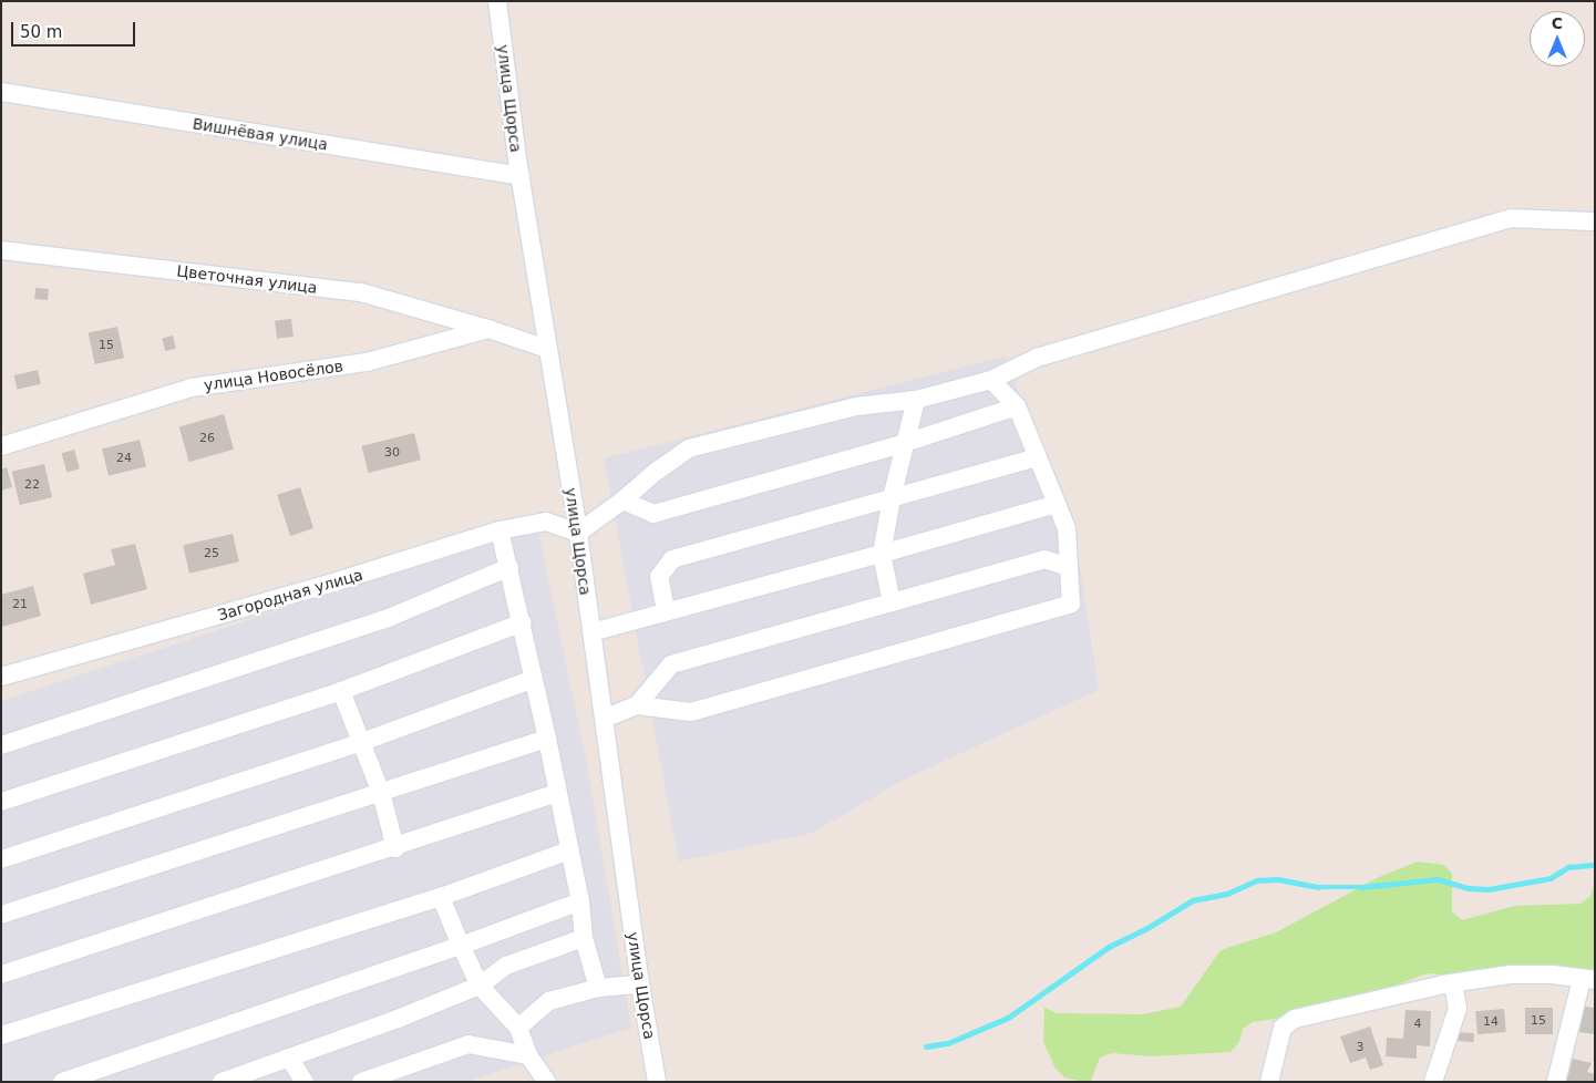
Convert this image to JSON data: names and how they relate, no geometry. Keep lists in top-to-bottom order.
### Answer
{
  "streets": {
    "street": [
      "улица Щорса",
      "Вишнёвая улица",
      "Цветочная улица",
      "улица Новосёлов",
      "Загородная улица"
    ]
  },
  "crossings": [
    ["улица Щорса", "Вишнёвая улица"],
    ["улица Щорса", "Загородная улица"],
    ["Цветочная улица", "улица Новосёлов"]
  ],
  "house_numbers": [
    "15",
    "26",
    "30",
    "24",
    "22",
    "25",
    "21",
    "15",
    "14",
    "4",
    "3"
  ],
  "scale_bar": "50 m",
  "north": "top"
}
